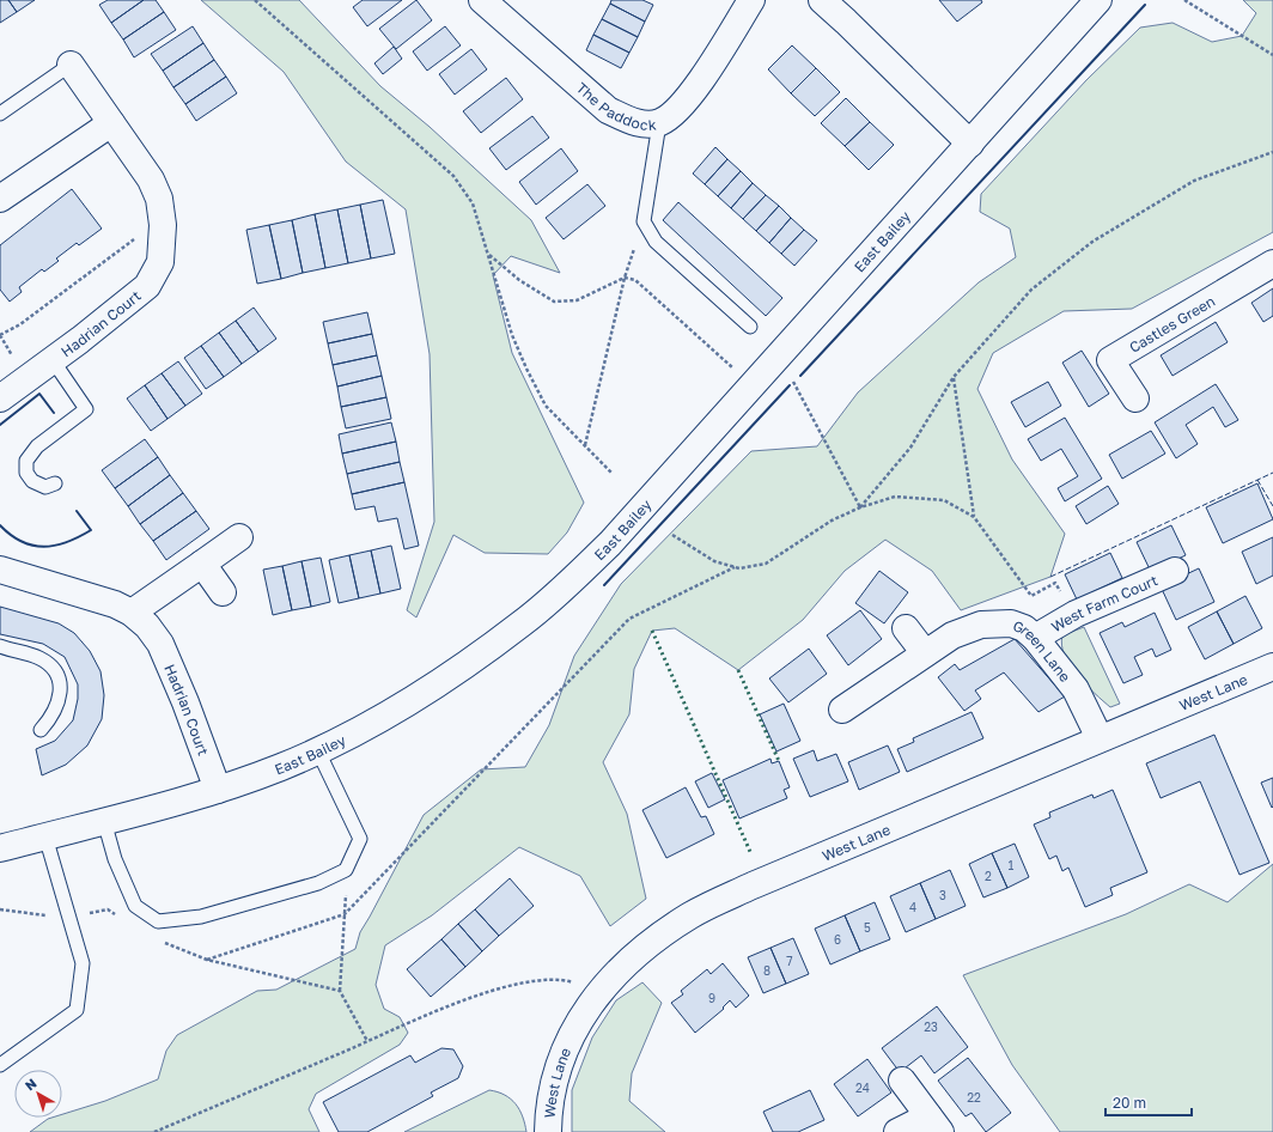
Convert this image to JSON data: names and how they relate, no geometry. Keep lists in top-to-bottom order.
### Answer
{
  "streets": {
    "street": [
      "The Paddock",
      "East Bailey",
      "Hadrian Court",
      "Castles Green",
      "West Farm Court",
      "Green Lane",
      "West Lane"
    ]
  },
  "crossings": [
    ["East Bailey", "Hadrian Court"],
    ["West Farm Court", "Green Lane"],
    ["Green Lane", "West Lane"]
  ],
  "house_numbers": [
    "1",
    "2",
    "3",
    "4",
    "5",
    "6",
    "7",
    "8",
    "9",
    "23",
    "24",
    "22"
  ],
  "scale_bar": "20 m",
  "north": "top left"
}
